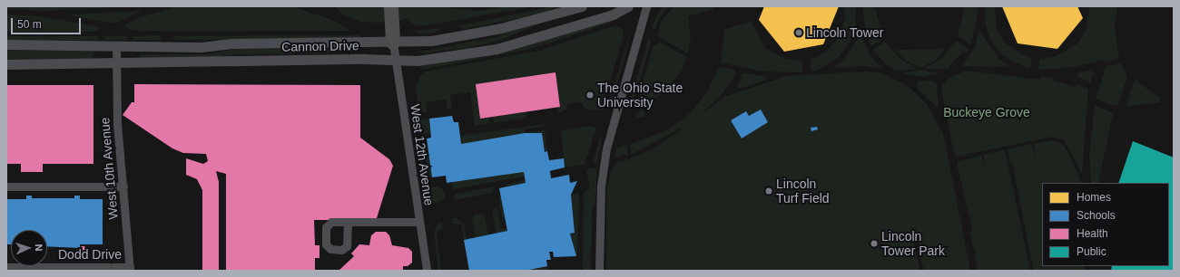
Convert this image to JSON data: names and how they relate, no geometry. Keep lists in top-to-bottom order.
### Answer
{
  "streets": {
    "street": [
      "Cannon Drive",
      "West 12th Avenue",
      "West 10th Avenue",
      "Dodd Drive"
    ]
  },
  "crossings": [
    ["Cannon Drive", "West 12th Avenue"],
    ["Cannon Drive", "West 10th Avenue"],
    ["West 10th Avenue", "Dodd Drive"]
  ],
  "parks": ["Buckeye Grove"],
  "places": [
    "Lincoln Tower",
    "The Ohio State University",
    "Lincoln Turf Field",
    "Lincoln Tower Park"
  ],
  "legend": [
    "Homes",
    "Schools",
    "Health",
    "Public"
  ],
  "scale_bar": "50 m",
  "north": "right"
}
